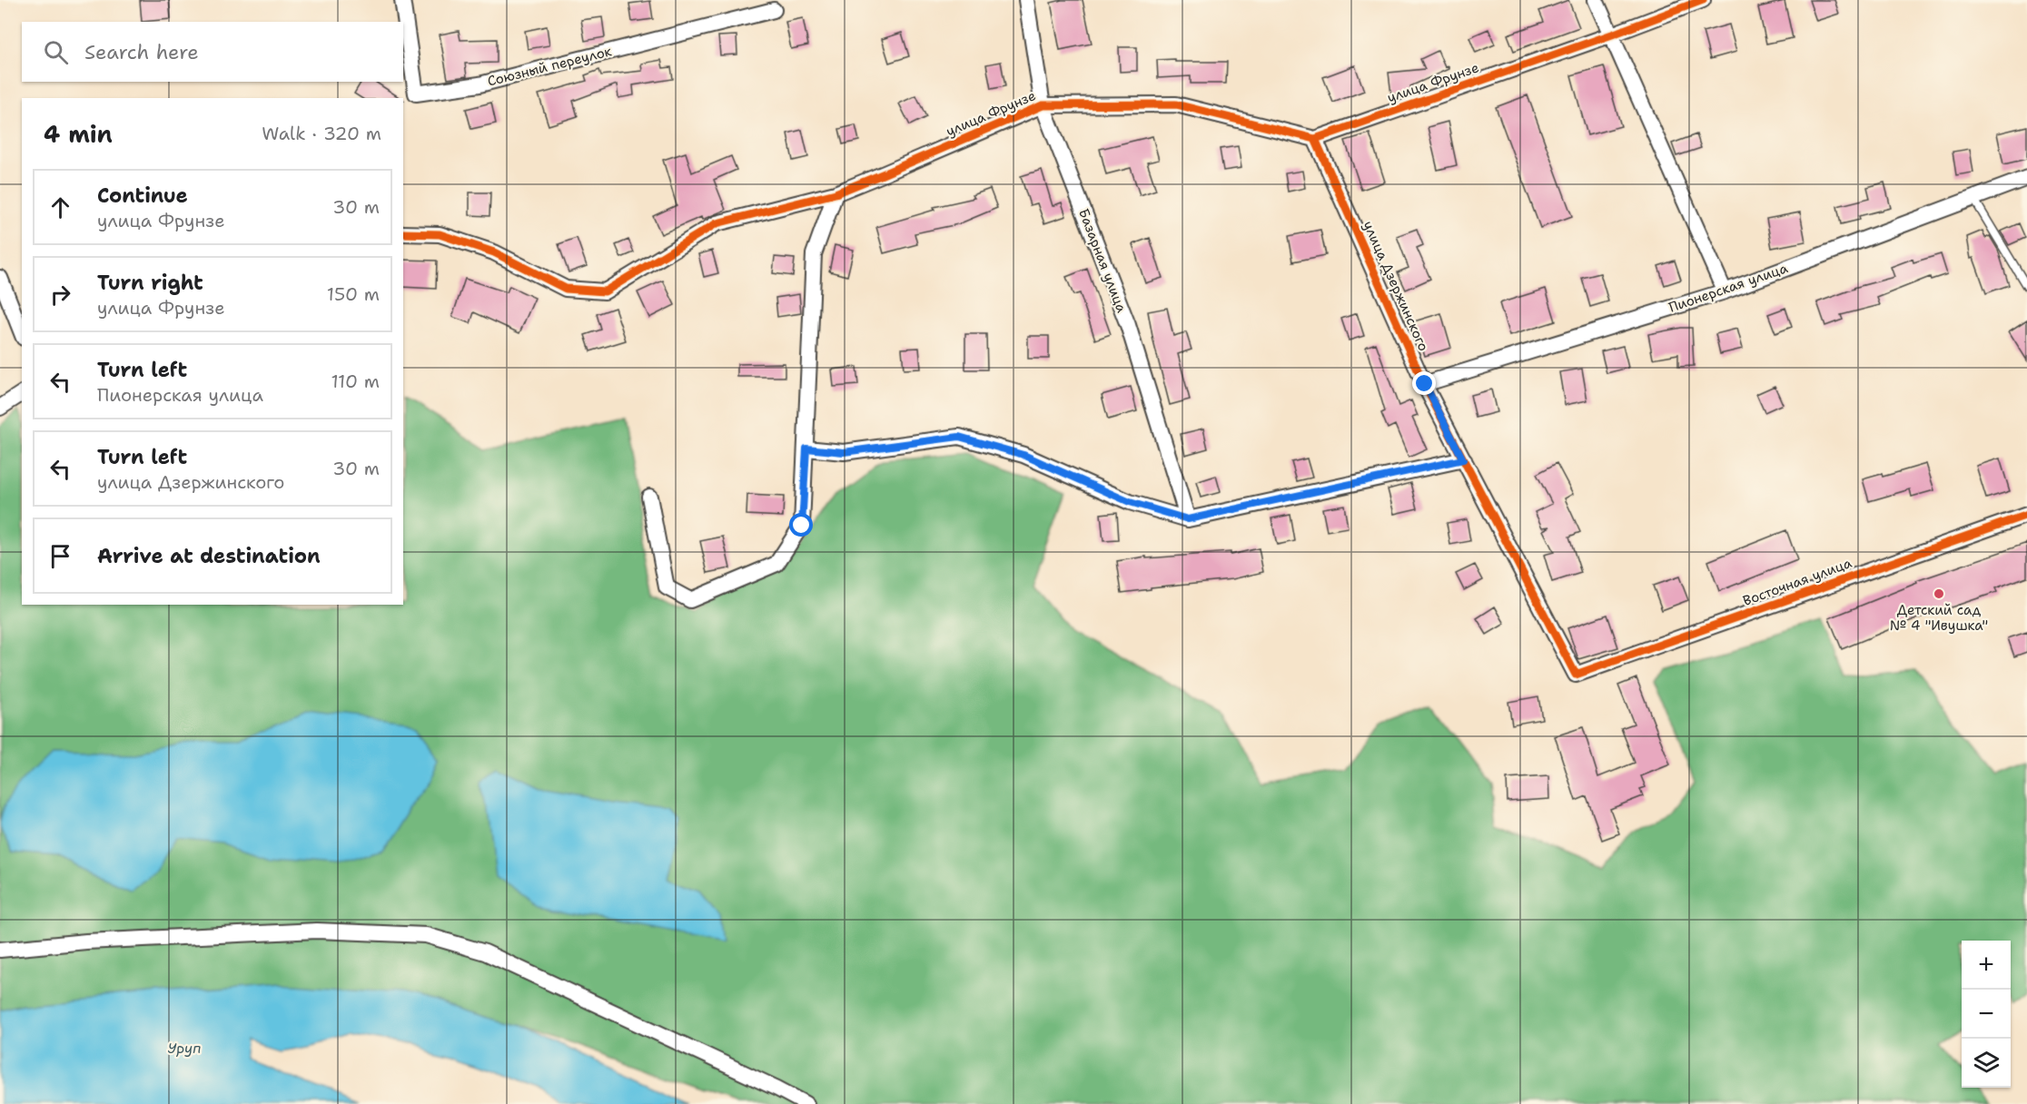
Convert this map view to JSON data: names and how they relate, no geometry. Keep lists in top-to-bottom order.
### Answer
{
  "streets": {
    "street": [
      "Союзный переулок",
      "улица Фрунзе",
      "Базарная улица",
      "улица Дзержинского",
      "Пионерская улица",
      "Восточная улица"
    ]
  },
  "crossings": [
    ["улица Фрунзе", "Базарная улица"],
    ["улица Фрунзе", "улица Дзержинского"],
    ["улица Дзержинского", "Пионерская улица"],
    ["улица Дзержинского", "Восточная улица"]
  ],
  "water": ["Уруп"],
  "places": ["Детский сад № 4 \"Ивушка\""],
  "page": {
    "search": "Search here",
    "heading": ["4 min", "Walk · 320 m"],
    "list": [
      ["Continue", "улица Фрунзе", "30 m"],
      ["Turn right", "улица Фрунзе", "150 m"],
      ["Turn left", "Пионерская улица", "110 m"],
      ["Turn left", "улица Дзержинского", "30 m"],
      "Arrive at destination"
    ],
    "map_buttons": ["+", "−"]
  }
}
